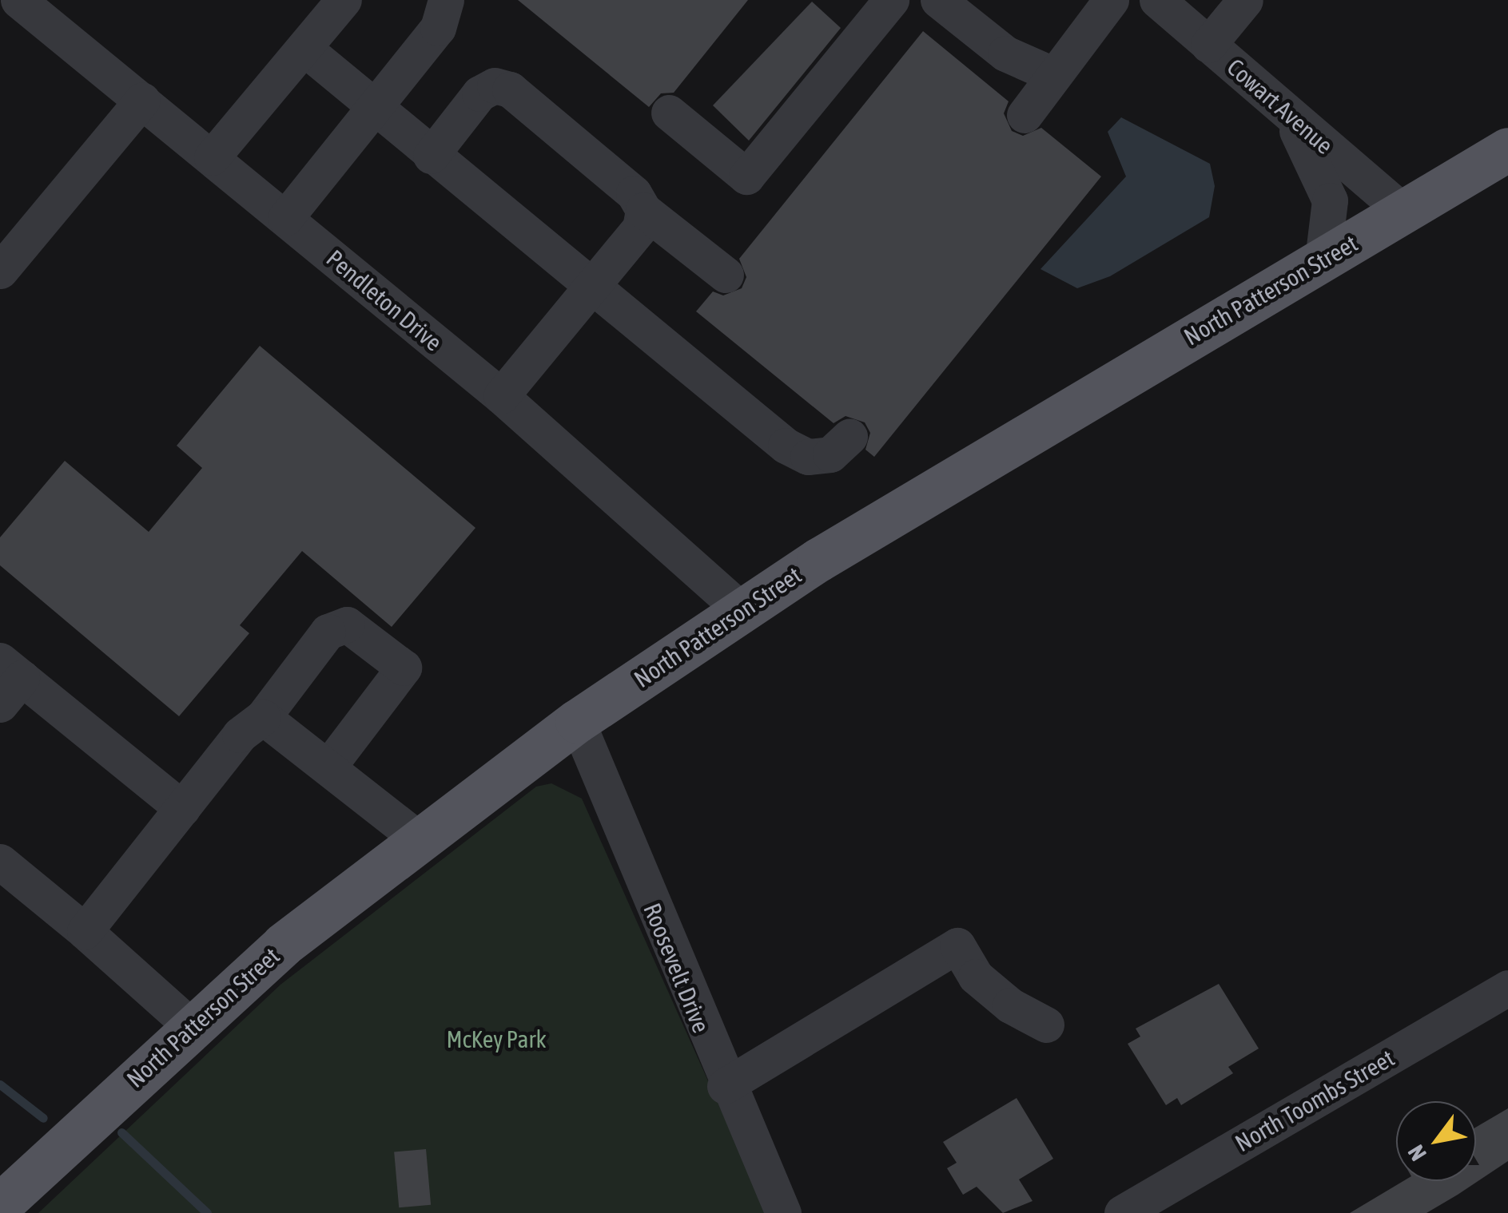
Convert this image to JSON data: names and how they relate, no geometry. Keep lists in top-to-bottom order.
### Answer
{
  "streets": {
    "main road": ["North Patterson Street"],
    "street": [
      "Cowart Avenue",
      "Pendleton Drive",
      "Roosevelt Drive",
      "North Toombs Street"
    ]
  },
  "crossings": [
    ["Cowart Avenue", "North Patterson Street"],
    ["North Patterson Street", "Pendleton Drive"],
    ["North Patterson Street", "Roosevelt Drive"]
  ],
  "parks": ["McKey Park"],
  "north": "bottom left"
}
